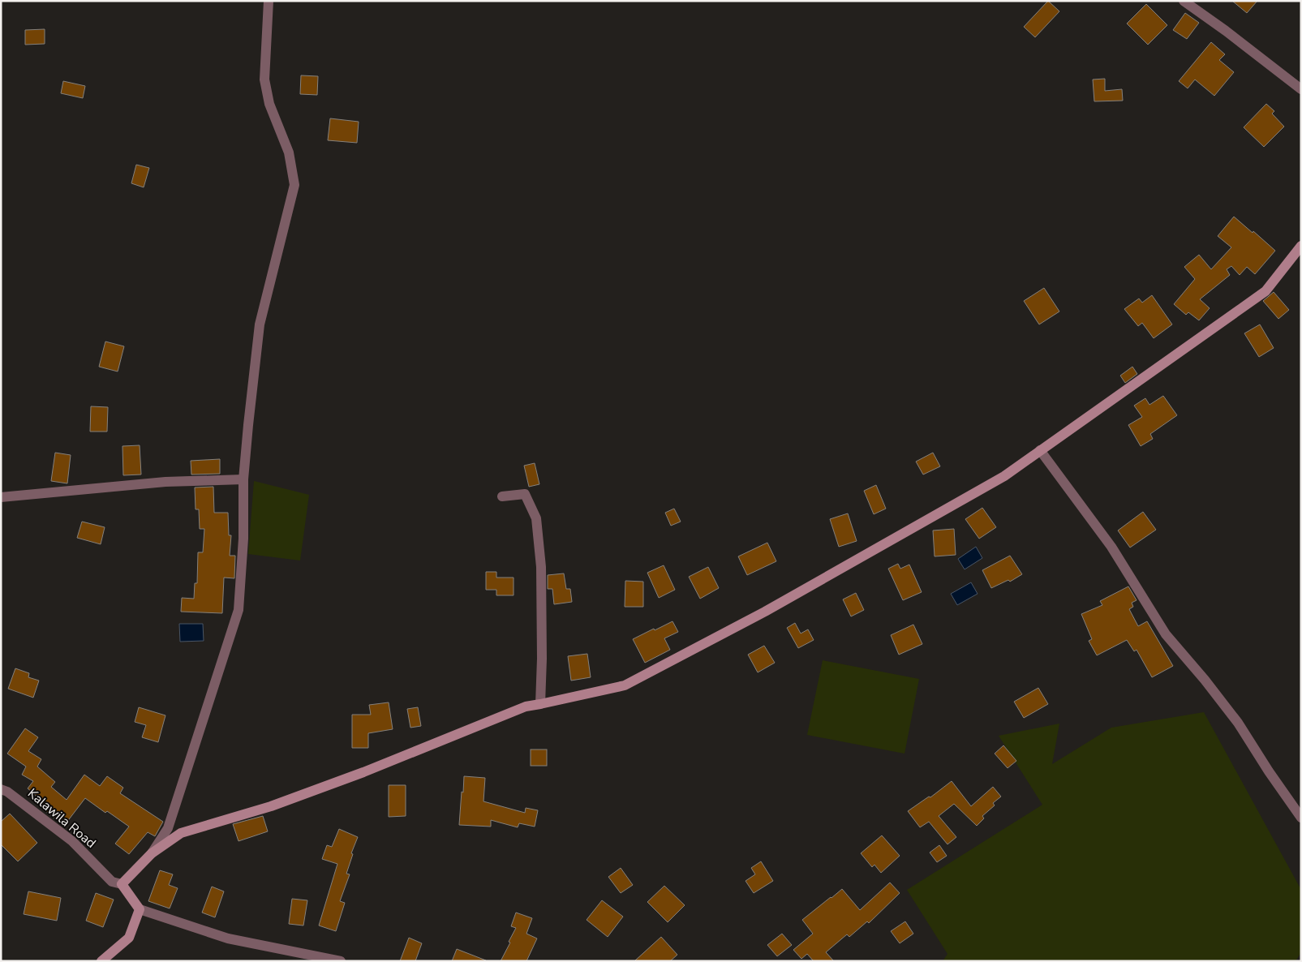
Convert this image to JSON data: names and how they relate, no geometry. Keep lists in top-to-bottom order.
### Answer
{
  "streets": {
    "street": ["Kalawila Road"]
  }
}
